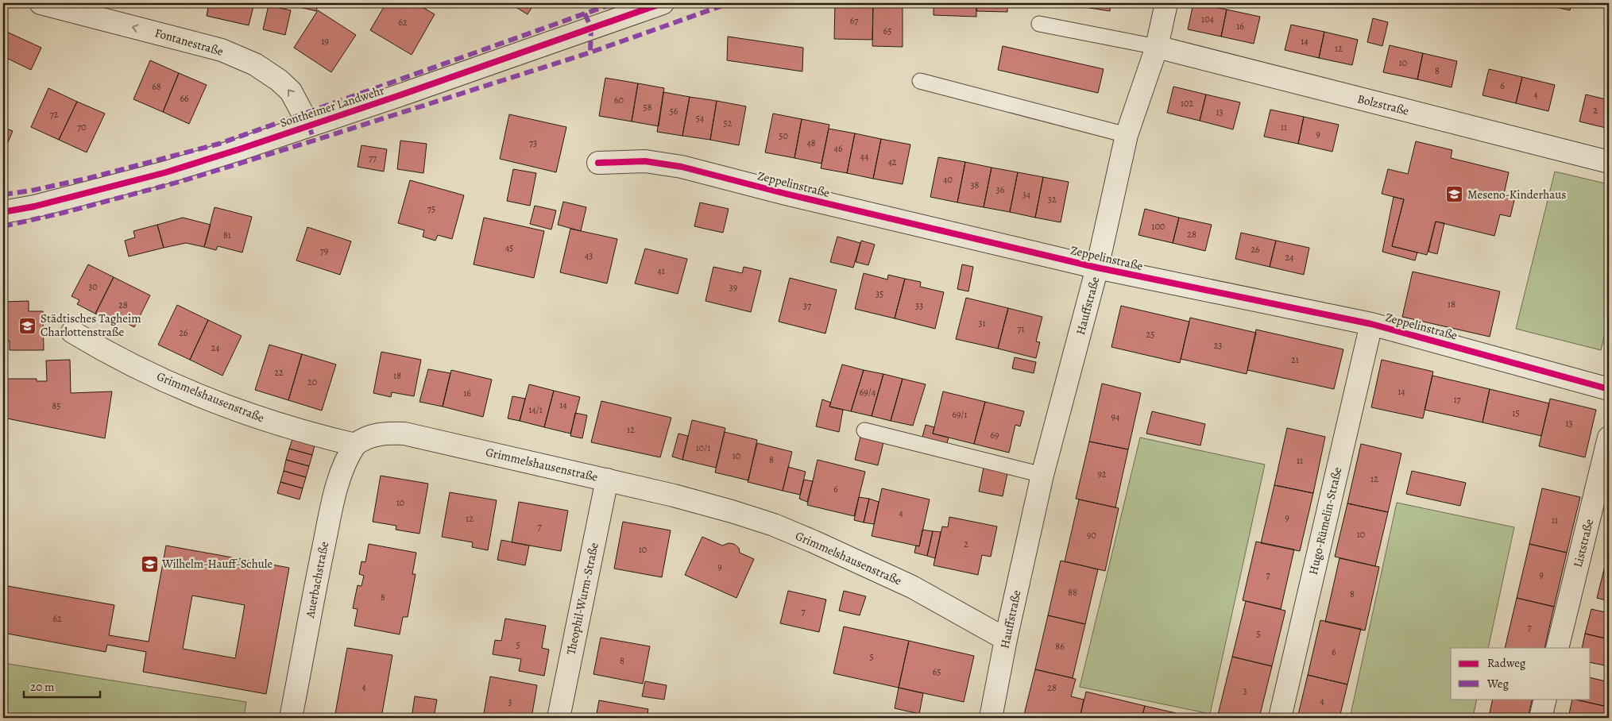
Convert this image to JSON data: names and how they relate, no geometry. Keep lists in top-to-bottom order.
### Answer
{
  "streets": {
    "street": [
      "Fontanestraße",
      "Bolzstraße",
      "Sontheimer Landwehr",
      "Zeppelinstraße",
      "Hauffstraße",
      "Grimmelshausenstraße",
      "Hugo-Rümelin-Straße",
      "Liststraße",
      "Auerbachstraße",
      "Theophil-Wurm-Straße"
    ]
  },
  "crossings": [
    ["Fontanestraße", "Sontheimer Landwehr"],
    ["Bolzstraße", "Hauffstraße"],
    ["Zeppelinstraße", "Hauffstraße"],
    ["Zeppelinstraße", "Hugo-Rümelin-Straße"],
    ["Hauffstraße", "Grimmelshausenstraße"],
    ["Grimmelshausenstraße", "Auerbachstraße"],
    ["Grimmelshausenstraße", "Theophil-Wurm-Straße"]
  ],
  "one_way": ["Fontanestraße"],
  "places": {
    "school or university": ["Meseno-Kinderhaus", "Städtisches Tagheim Charlottenstraße", "Wilhelm-Hauff-Schule"]
  },
  "house_numbers": [
    "104",
    "67",
    "62",
    "16",
    "65",
    "19",
    "14",
    "12",
    "10",
    "8",
    "6",
    "68",
    "4",
    "66",
    "60",
    "102",
    "58",
    "2",
    "56",
    "13",
    "72",
    "54",
    "52",
    "70",
    "11",
    "9",
    "50",
    "73",
    "48",
    "46",
    "44",
    "77",
    "42",
    "40",
    "38",
    "36",
    "34",
    "32",
    "75",
    "100",
    "28",
    "81",
    "45",
    "26",
    "79",
    "43",
    "24",
    "41",
    "30",
    "39",
    "35",
    "18",
    "28",
    "37",
    "33",
    "31",
    "71",
    "26",
    "25",
    "23",
    "24",
    "21",
    "22",
    "18",
    "20",
    "14",
    "69/4",
    "16",
    "17",
    "14",
    "85",
    "14/1",
    "15",
    "69/1",
    "94",
    "13",
    "12",
    "69",
    "10/1",
    "10",
    "8",
    "11",
    "92",
    "12",
    "6",
    "10",
    "4",
    "9",
    "12",
    "11",
    "7",
    "10",
    "90",
    "2",
    "10",
    "9",
    "7",
    "9",
    "88",
    "8",
    "8",
    "7",
    "62",
    "7",
    "5",
    "5",
    "86",
    "6",
    "5",
    "8",
    "65",
    "4",
    "28",
    "3",
    "4",
    "3"
  ],
  "legend": ["Radweg", "Weg"],
  "scale_bar": "20 m"
}
